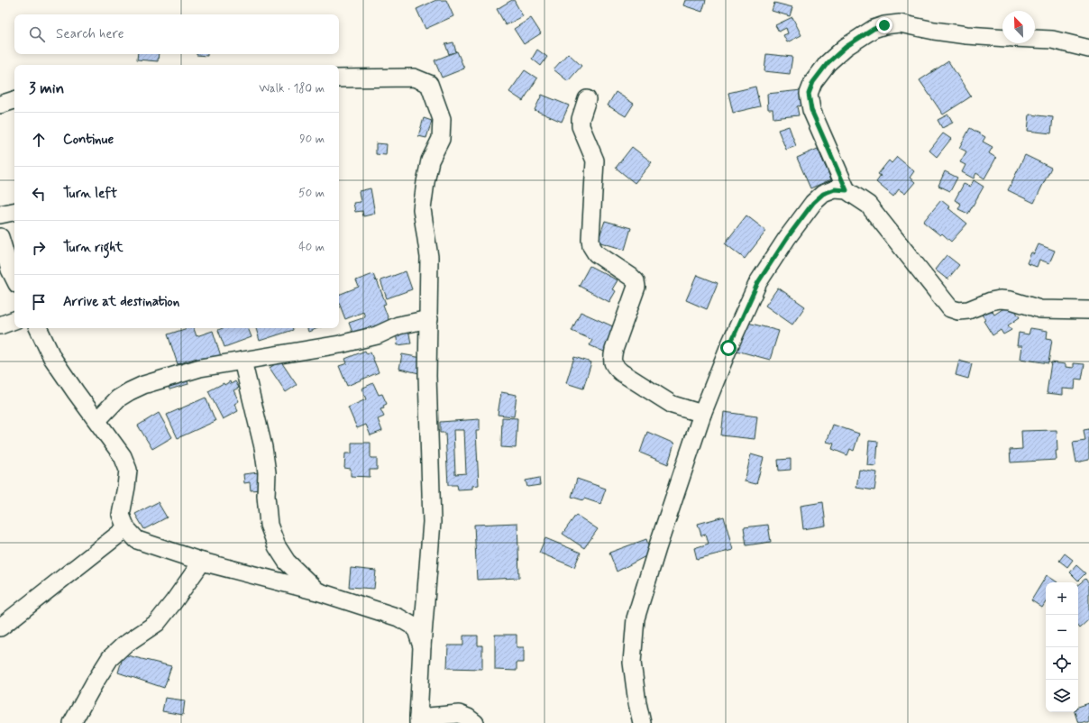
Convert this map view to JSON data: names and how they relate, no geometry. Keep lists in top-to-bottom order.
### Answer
{
  "north": "top left",
  "page": {
    "search": "Search here",
    "heading": ["3 min", "Walk · 180 m"],
    "list": [
      ["Continue", "90 m"],
      ["Turn left", "50 m"],
      ["Turn right", "40 m"],
      "Arrive at destination"
    ],
    "map_buttons": ["+", "−"]
  }
}
